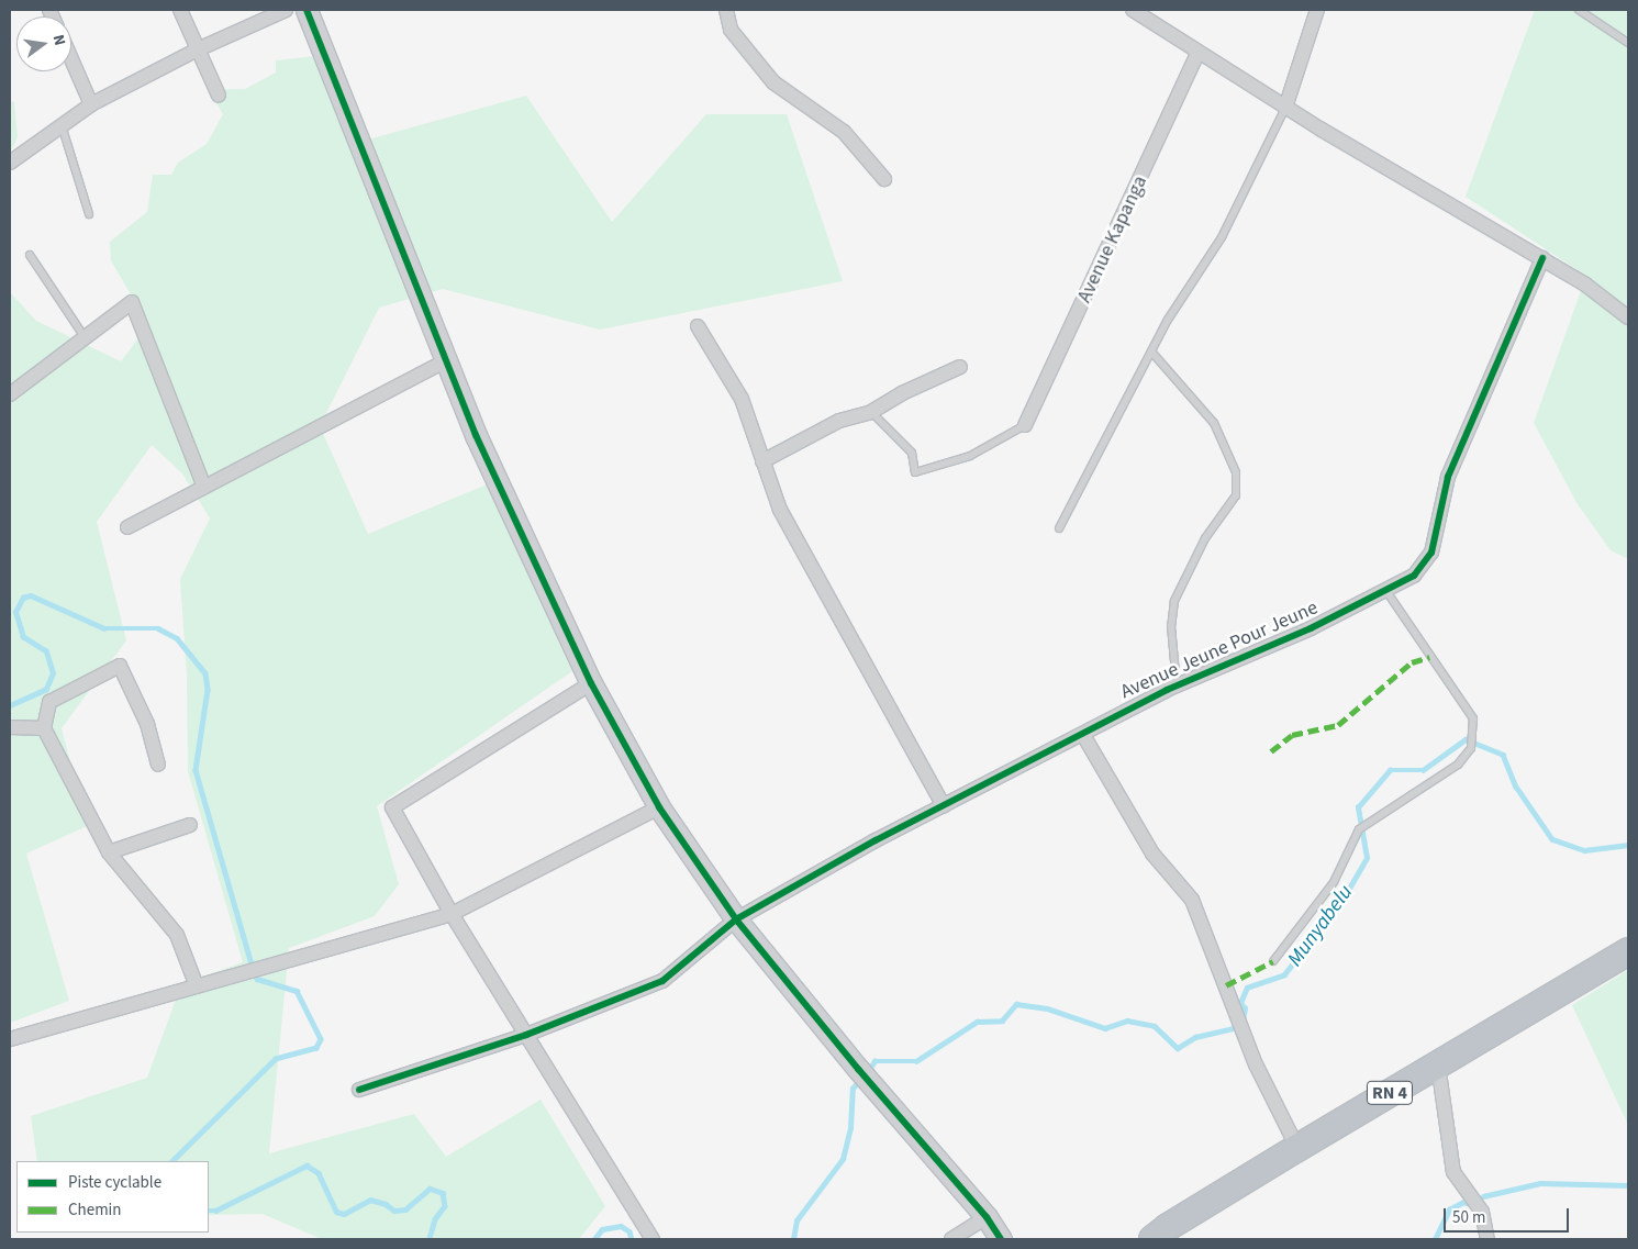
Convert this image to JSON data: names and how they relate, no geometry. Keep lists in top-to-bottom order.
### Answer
{
  "streets": {
    "highway": ["RN 4"],
    "street": ["Avenue Kapanga", "Avenue Jeune Pour Jeune"]
  },
  "water": ["Munyabelu"],
  "legend": ["Piste cyclable", "Chemin"],
  "scale_bar": "50 m",
  "north": "right"
}
